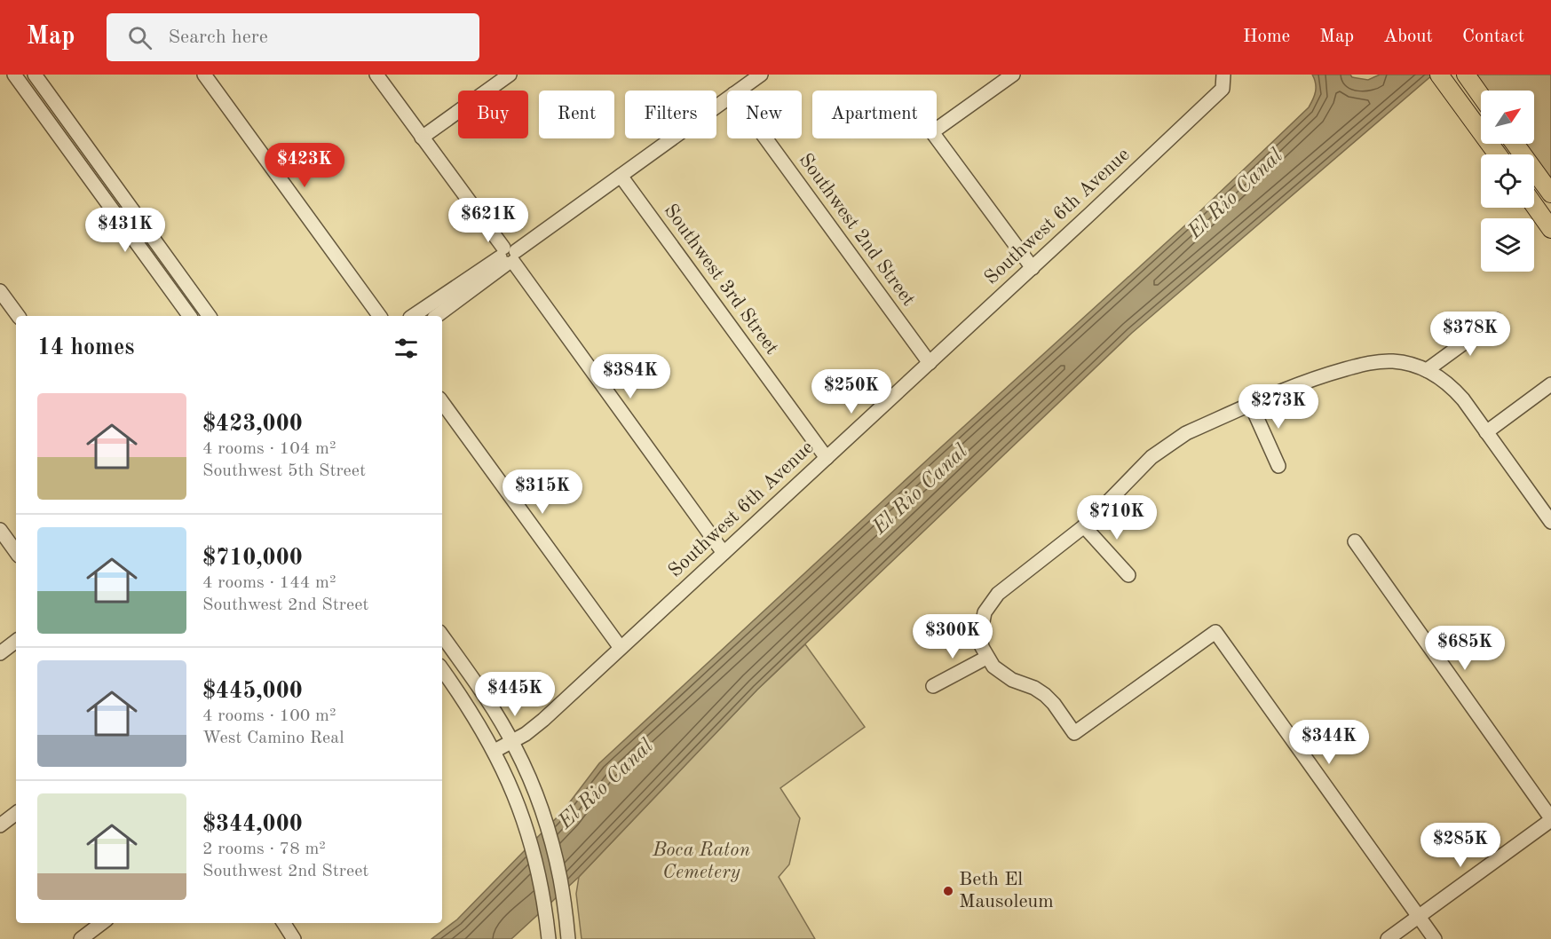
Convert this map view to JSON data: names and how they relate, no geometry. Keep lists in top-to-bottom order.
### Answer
{
  "streets": {
    "street": ["Southwest 6th Avenue", "Southwest 2nd Street", "Southwest 3rd Street"]
  },
  "crossings": [
    ["Southwest 6th Avenue", "Southwest 2nd Street"],
    ["Southwest 6th Avenue", "Southwest 3rd Street"]
  ],
  "water": ["El Rio Canal"],
  "parks": ["Boca Raton Cemetery"],
  "places": ["Beth El Mausoleum"],
  "north": "top right",
  "page": {
    "header": "Map",
    "search": "Search here",
    "nav": [
      "Home",
      "Map",
      "About",
      "Contact"
    ],
    "chip": [
      "Buy",
      "Rent",
      "Filters",
      "New",
      "Apartment"
    ],
    "price": [
      "$423K",
      "$621K",
      "$431K",
      "$378K",
      "$384K",
      "$250K",
      "$273K",
      "$315K",
      "$710K",
      "$300K",
      "$685K",
      "$445K",
      "$344K",
      "$285K"
    ],
    "heading": "14 homes",
    "list": [
      {
        "name": "$423,000",
        "note": "4 rooms · 104 m² · Southwest 5th Street"
      },
      {
        "name": "$710,000",
        "note": "4 rooms · 144 m² · Southwest 2nd Street"
      },
      {
        "name": "$445,000",
        "note": "4 rooms · 100 m² · West Camino Real"
      },
      {
        "name": "$344,000",
        "note": "2 rooms · 78 m² · Southwest 2nd Street"
      }
    ]
  }
}
